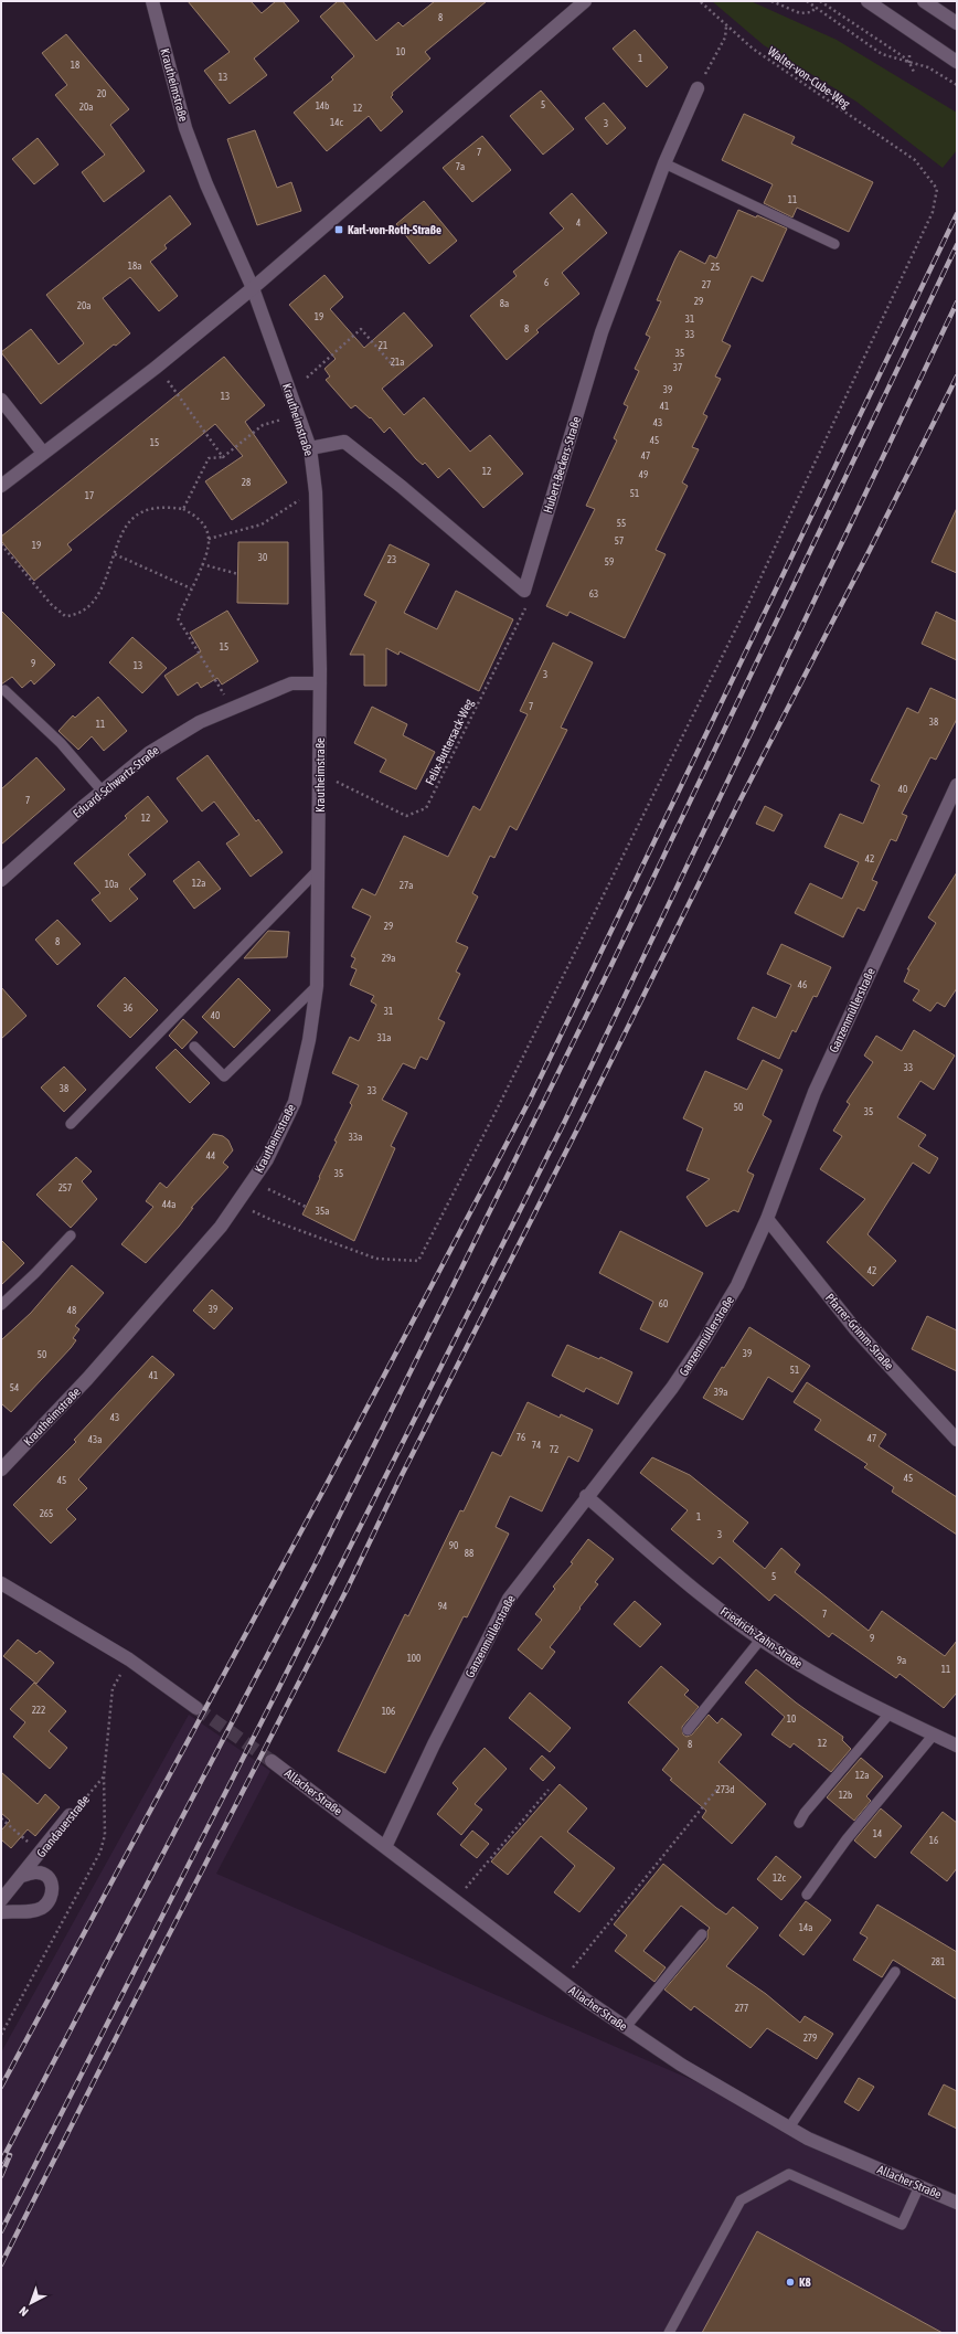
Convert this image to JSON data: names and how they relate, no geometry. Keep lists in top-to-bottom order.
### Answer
{
  "streets": {
    "street": [
      "Krautheimstraße",
      "Hubert-Beckers-Straße",
      "Eduard-Schwartz-Straße",
      "Ganzenmüllerstraße",
      "Pfarrer-Grimm-Straße",
      "Friedrich-Zahn-Straße",
      "Allacher Straße",
      "Grandauerstraße"
    ],
    "path": ["Walter-von-Cube-Weg", "Felix-Buttersack-Weg"]
  },
  "crossings": [
    ["Walter-von-Cube-Weg", "Krautheimstraße"],
    ["Krautheimstraße", "Eduard-Schwartz-Straße"],
    ["Hubert-Beckers-Straße", "Felix-Buttersack-Weg"],
    ["Ganzenmüllerstraße", "Pfarrer-Grimm-Straße"],
    ["Ganzenmüllerstraße", "Friedrich-Zahn-Straße"],
    ["Ganzenmüllerstraße", "Allacher Straße"]
  ],
  "places": {
    "transit": ["Karl-von-Roth-Straße"],
    "other": ["K8"]
  },
  "house_numbers": [
    "8",
    "10",
    "1",
    "18",
    "13",
    "20",
    "5",
    "14b",
    "20a",
    "12",
    "14c",
    "3",
    "7",
    "7a",
    "11",
    "4",
    "18a",
    "25",
    "6",
    "27",
    "29",
    "8a",
    "20a",
    "19",
    "31",
    "8",
    "33",
    "21",
    "35",
    "21a",
    "37",
    "39",
    "13",
    "41",
    "43",
    "45",
    "15",
    "47",
    "12",
    "49",
    "28",
    "51",
    "17",
    "55",
    "57",
    "19",
    "30",
    "23",
    "59",
    "63",
    "15",
    "9",
    "13",
    "3",
    "7",
    "38",
    "11",
    "40",
    "7",
    "12",
    "42",
    "12a",
    "10a",
    "27a",
    "29",
    "8",
    "29a",
    "46",
    "36",
    "31",
    "40",
    "31a",
    "33",
    "38",
    "33",
    "50",
    "35",
    "33a",
    "44",
    "35",
    "257",
    "44a",
    "35a",
    "42",
    "60",
    "39",
    "48",
    "39",
    "50",
    "51",
    "41",
    "54",
    "39a",
    "43",
    "76",
    "47",
    "43a",
    "74",
    "72",
    "45",
    "45",
    "265",
    "1",
    "3",
    "90",
    "88",
    "5",
    "94",
    "7",
    "9",
    "100",
    "9a",
    "11",
    "222",
    "106",
    "10",
    "12",
    "8",
    "12a",
    "273d",
    "12b",
    "14",
    "16",
    "12c",
    "14a",
    "281",
    "277",
    "279"
  ],
  "north": "bottom left"
}
